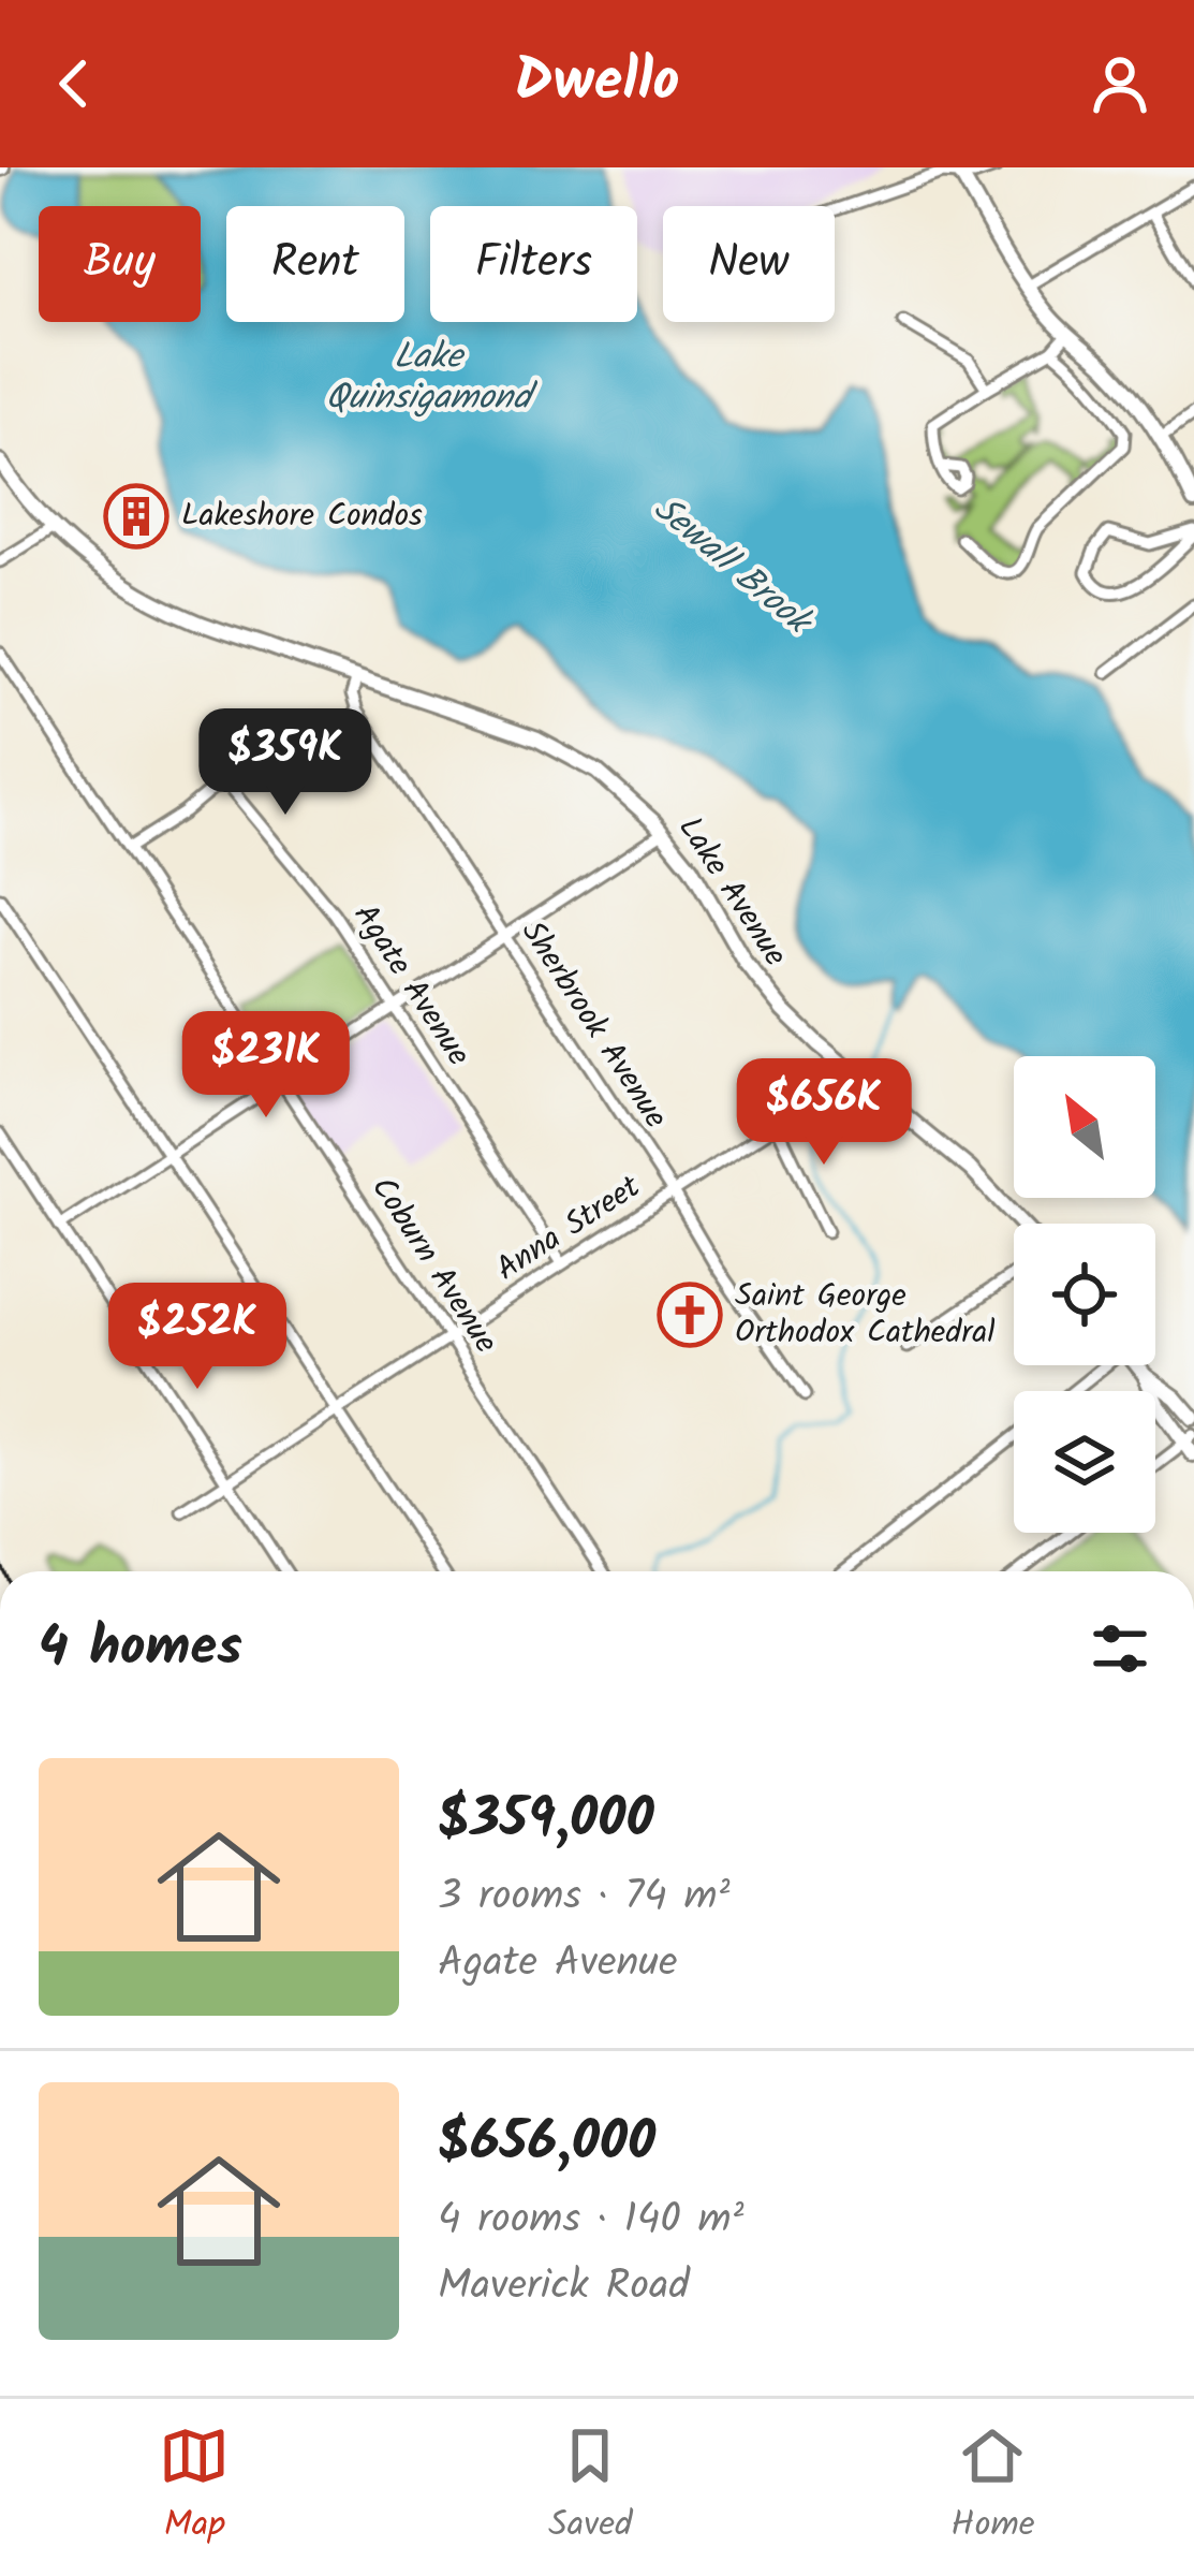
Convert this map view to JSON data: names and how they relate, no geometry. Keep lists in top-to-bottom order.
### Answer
{
  "streets": {
    "main road": ["Lake Avenue"],
    "street": [
      "Agate Avenue",
      "Sherbrook Avenue",
      "Anna Street",
      "Coburn Avenue"
    ]
  },
  "crossings": [
    ["Lake Avenue", "Sherbrook Avenue"],
    ["Lake Avenue", "Anna Street"],
    ["Agate Avenue", "Anna Street"],
    ["Agate Avenue", "Coburn Avenue"],
    ["Sherbrook Avenue", "Anna Street"],
    ["Anna Street", "Coburn Avenue"]
  ],
  "water": ["Lake Quinsigamond", "Sewall Brook"],
  "places": {
    "building": ["Lakeshore Condos"],
    "church": ["Saint George Orthodox Cathedral"]
  },
  "north": "top left",
  "page": {
    "header": "Dwello",
    "chip": [
      "Buy",
      "Rent",
      "Filters",
      "New"
    ],
    "price": [
      "$359K",
      "$231K",
      "$656K",
      "$252K"
    ],
    "heading": "4 homes",
    "list": [
      {
        "name": "$359,000",
        "note": "3 rooms · 74 m² · Agate Avenue"
      },
      {
        "name": "$656,000",
        "note": "4 rooms · 140 m² · Maverick Road"
      }
    ],
    "tabs": ["Map", "Saved", "Home"]
  }
}
